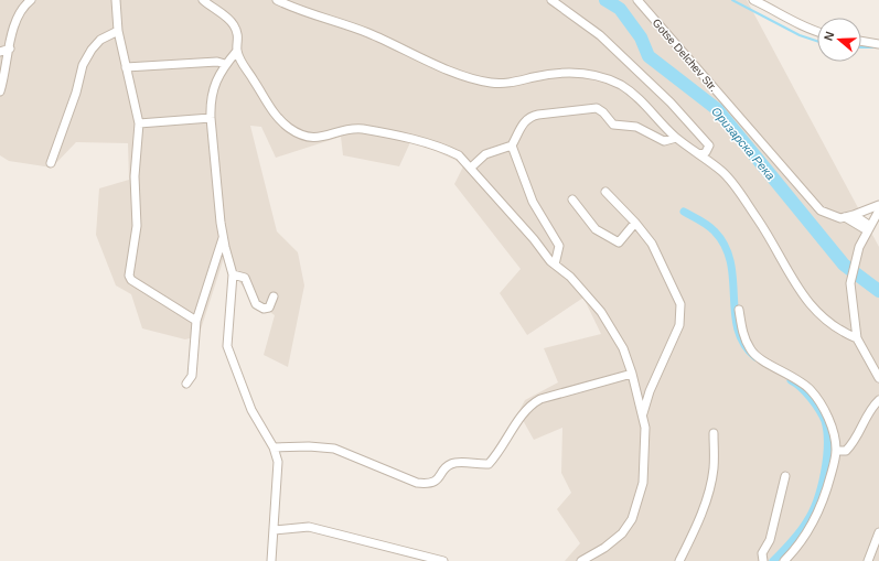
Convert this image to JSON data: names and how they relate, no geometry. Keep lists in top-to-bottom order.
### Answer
{
  "streets": {
    "street": ["Gotse Delchev Str."]
  },
  "water": ["Оризарска Река"],
  "north": "left"
}
